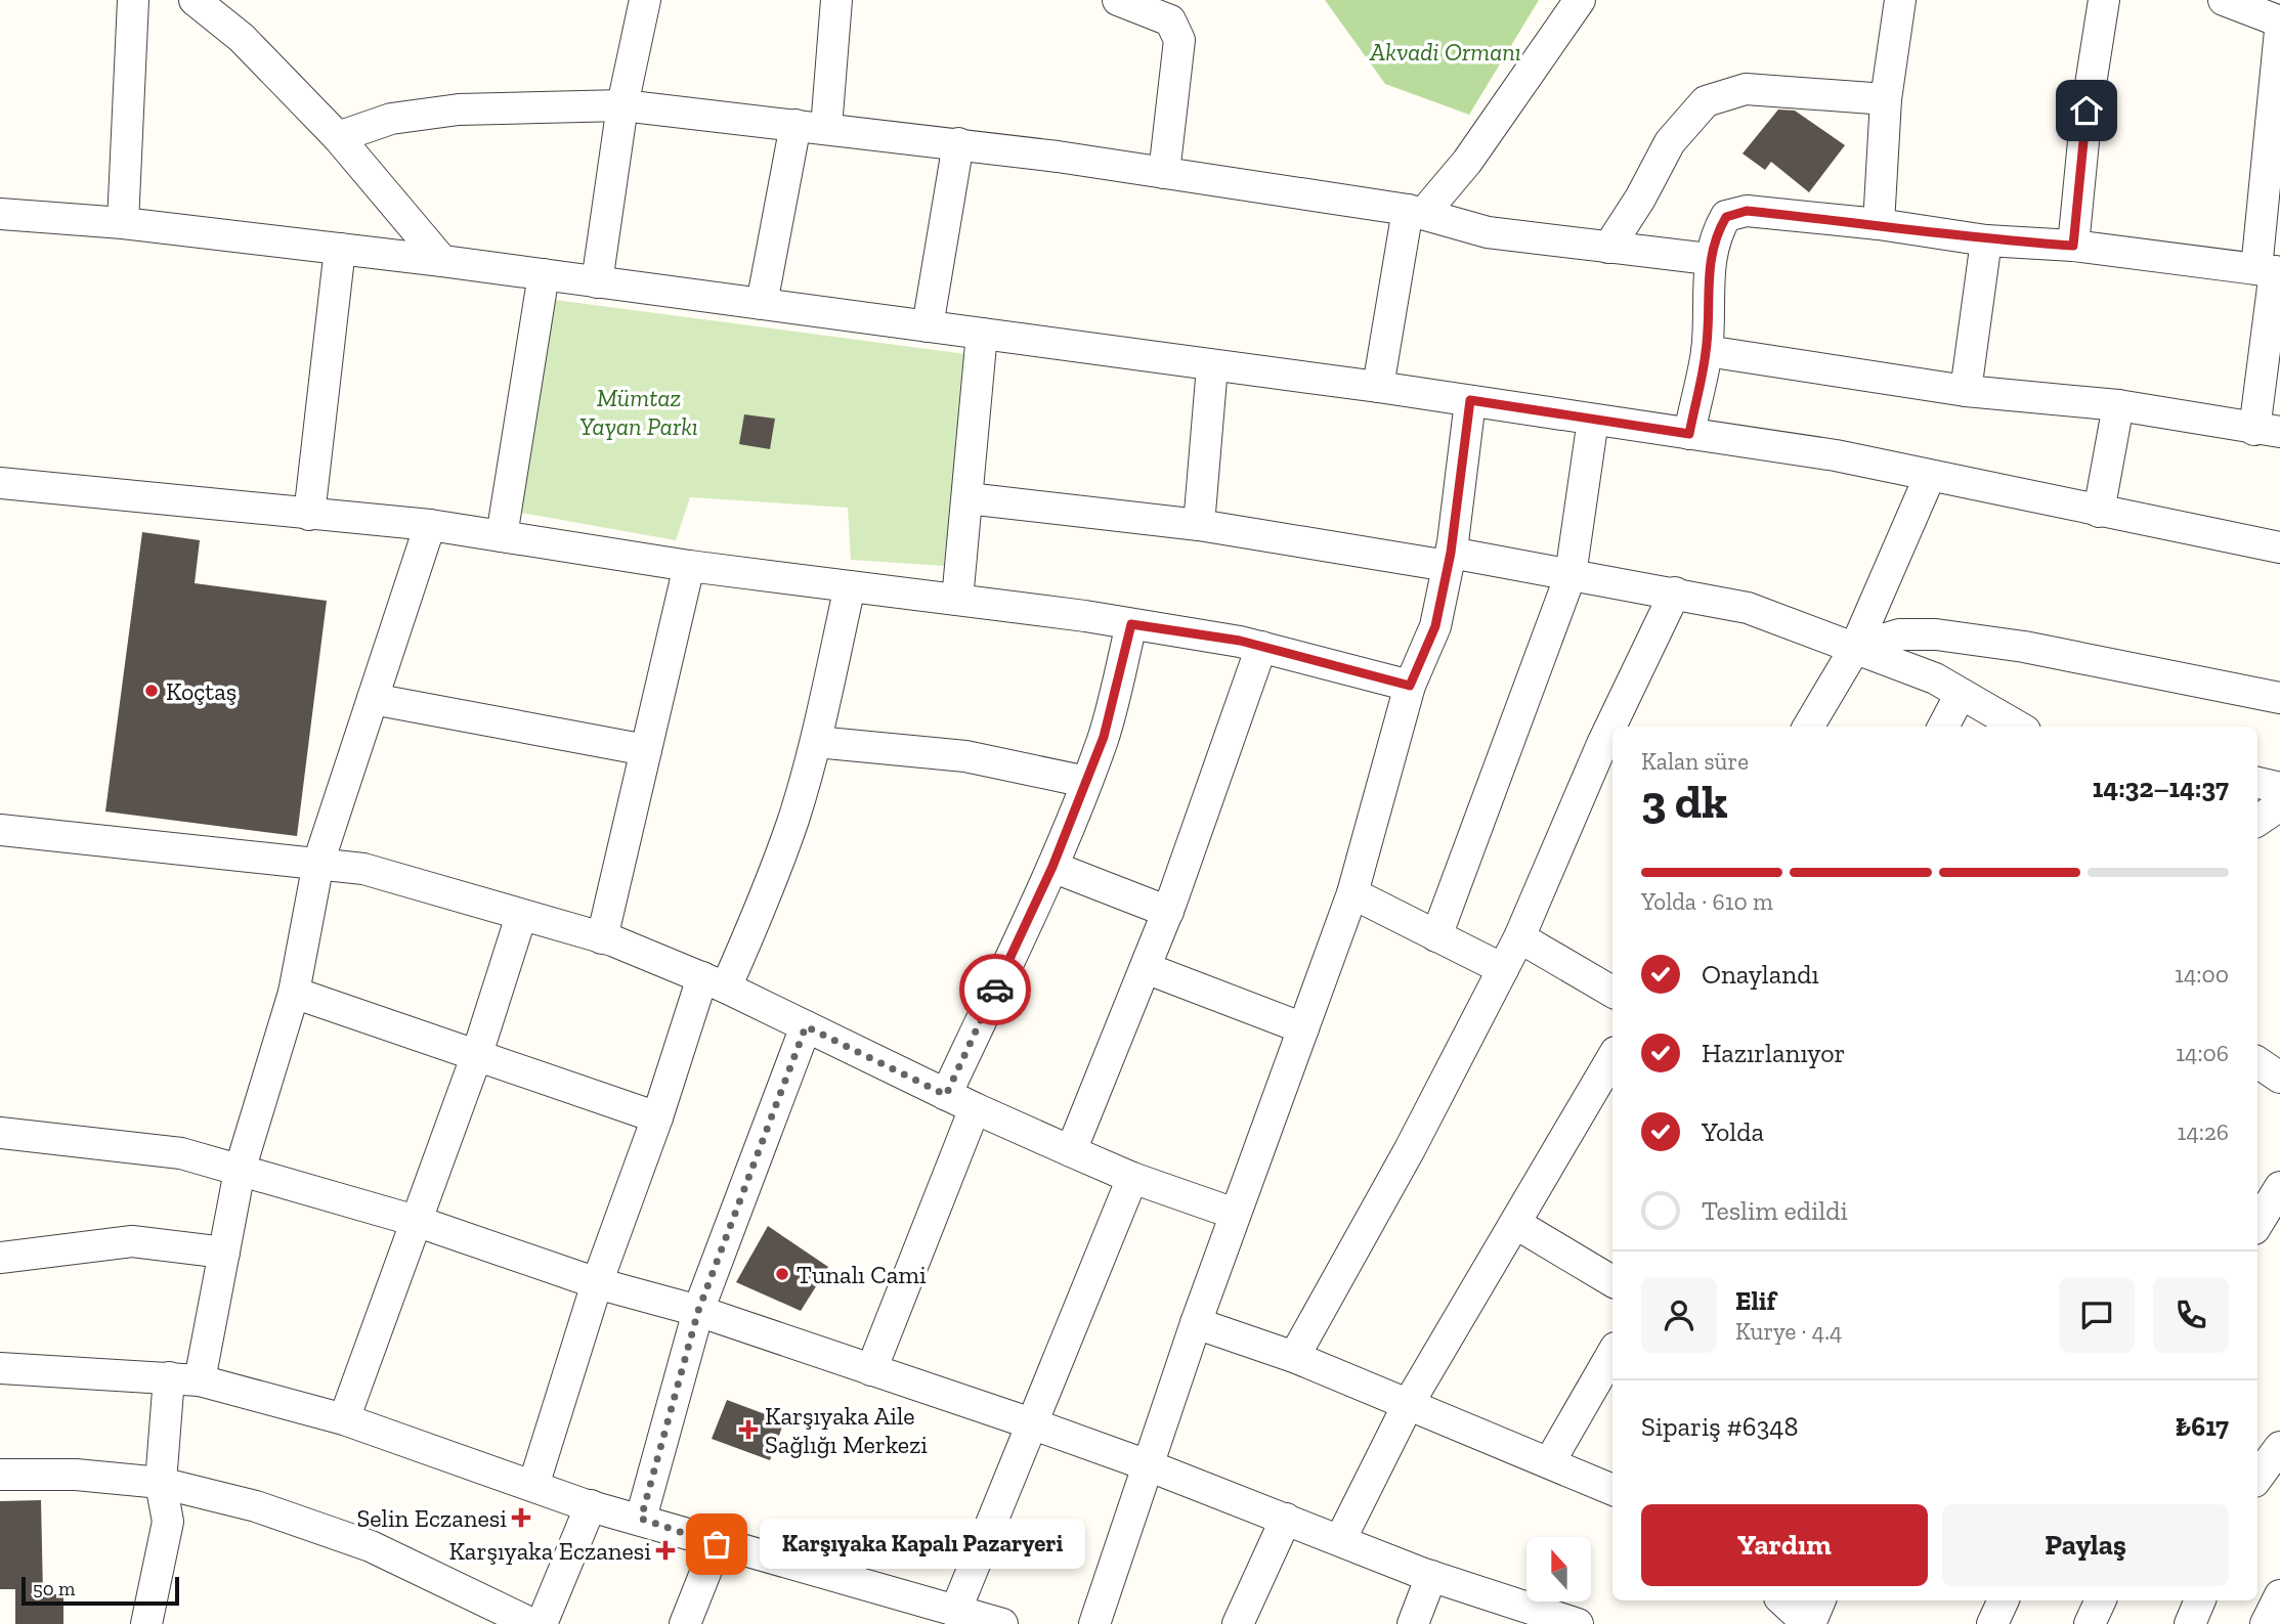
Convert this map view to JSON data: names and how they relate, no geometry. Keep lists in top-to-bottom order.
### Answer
{
  "parks": ["Akvadi Ormanı", "Mümtaz Yayan Parkı"],
  "places": {
    "other": ["Koçtaş", "Tunalı Cami", "Karşıyaka Kapalı Pazaryeri"],
    "health": ["Karşıyaka Aile Sağlığı Merkezi", "Selin Eczanesi", "Karşıyaka Eczanesi"]
  },
  "scale_bar": "50 m",
  "north": "top",
  "page": {
    "heading": ["3 dk", "Kalan süre", "14:32–14:37"],
    "panel": [
      "Elif",
      "Kurye · 4.4",
      "Sipariş #6348",
      "₺617"
    ],
    "bar": "Yolda · 610 m",
    "list": [
      ["Onaylandı", "14:00"],
      ["Hazırlanıyor", "14:06"],
      ["Yolda", "14:26"],
      "Teslim edildi"
    ],
    "buttons": ["Yardım", "Paylaş"],
    "bubble": "Karşıyaka Kapalı Pazaryeri",
    "scale": "50 m"
  }
}
